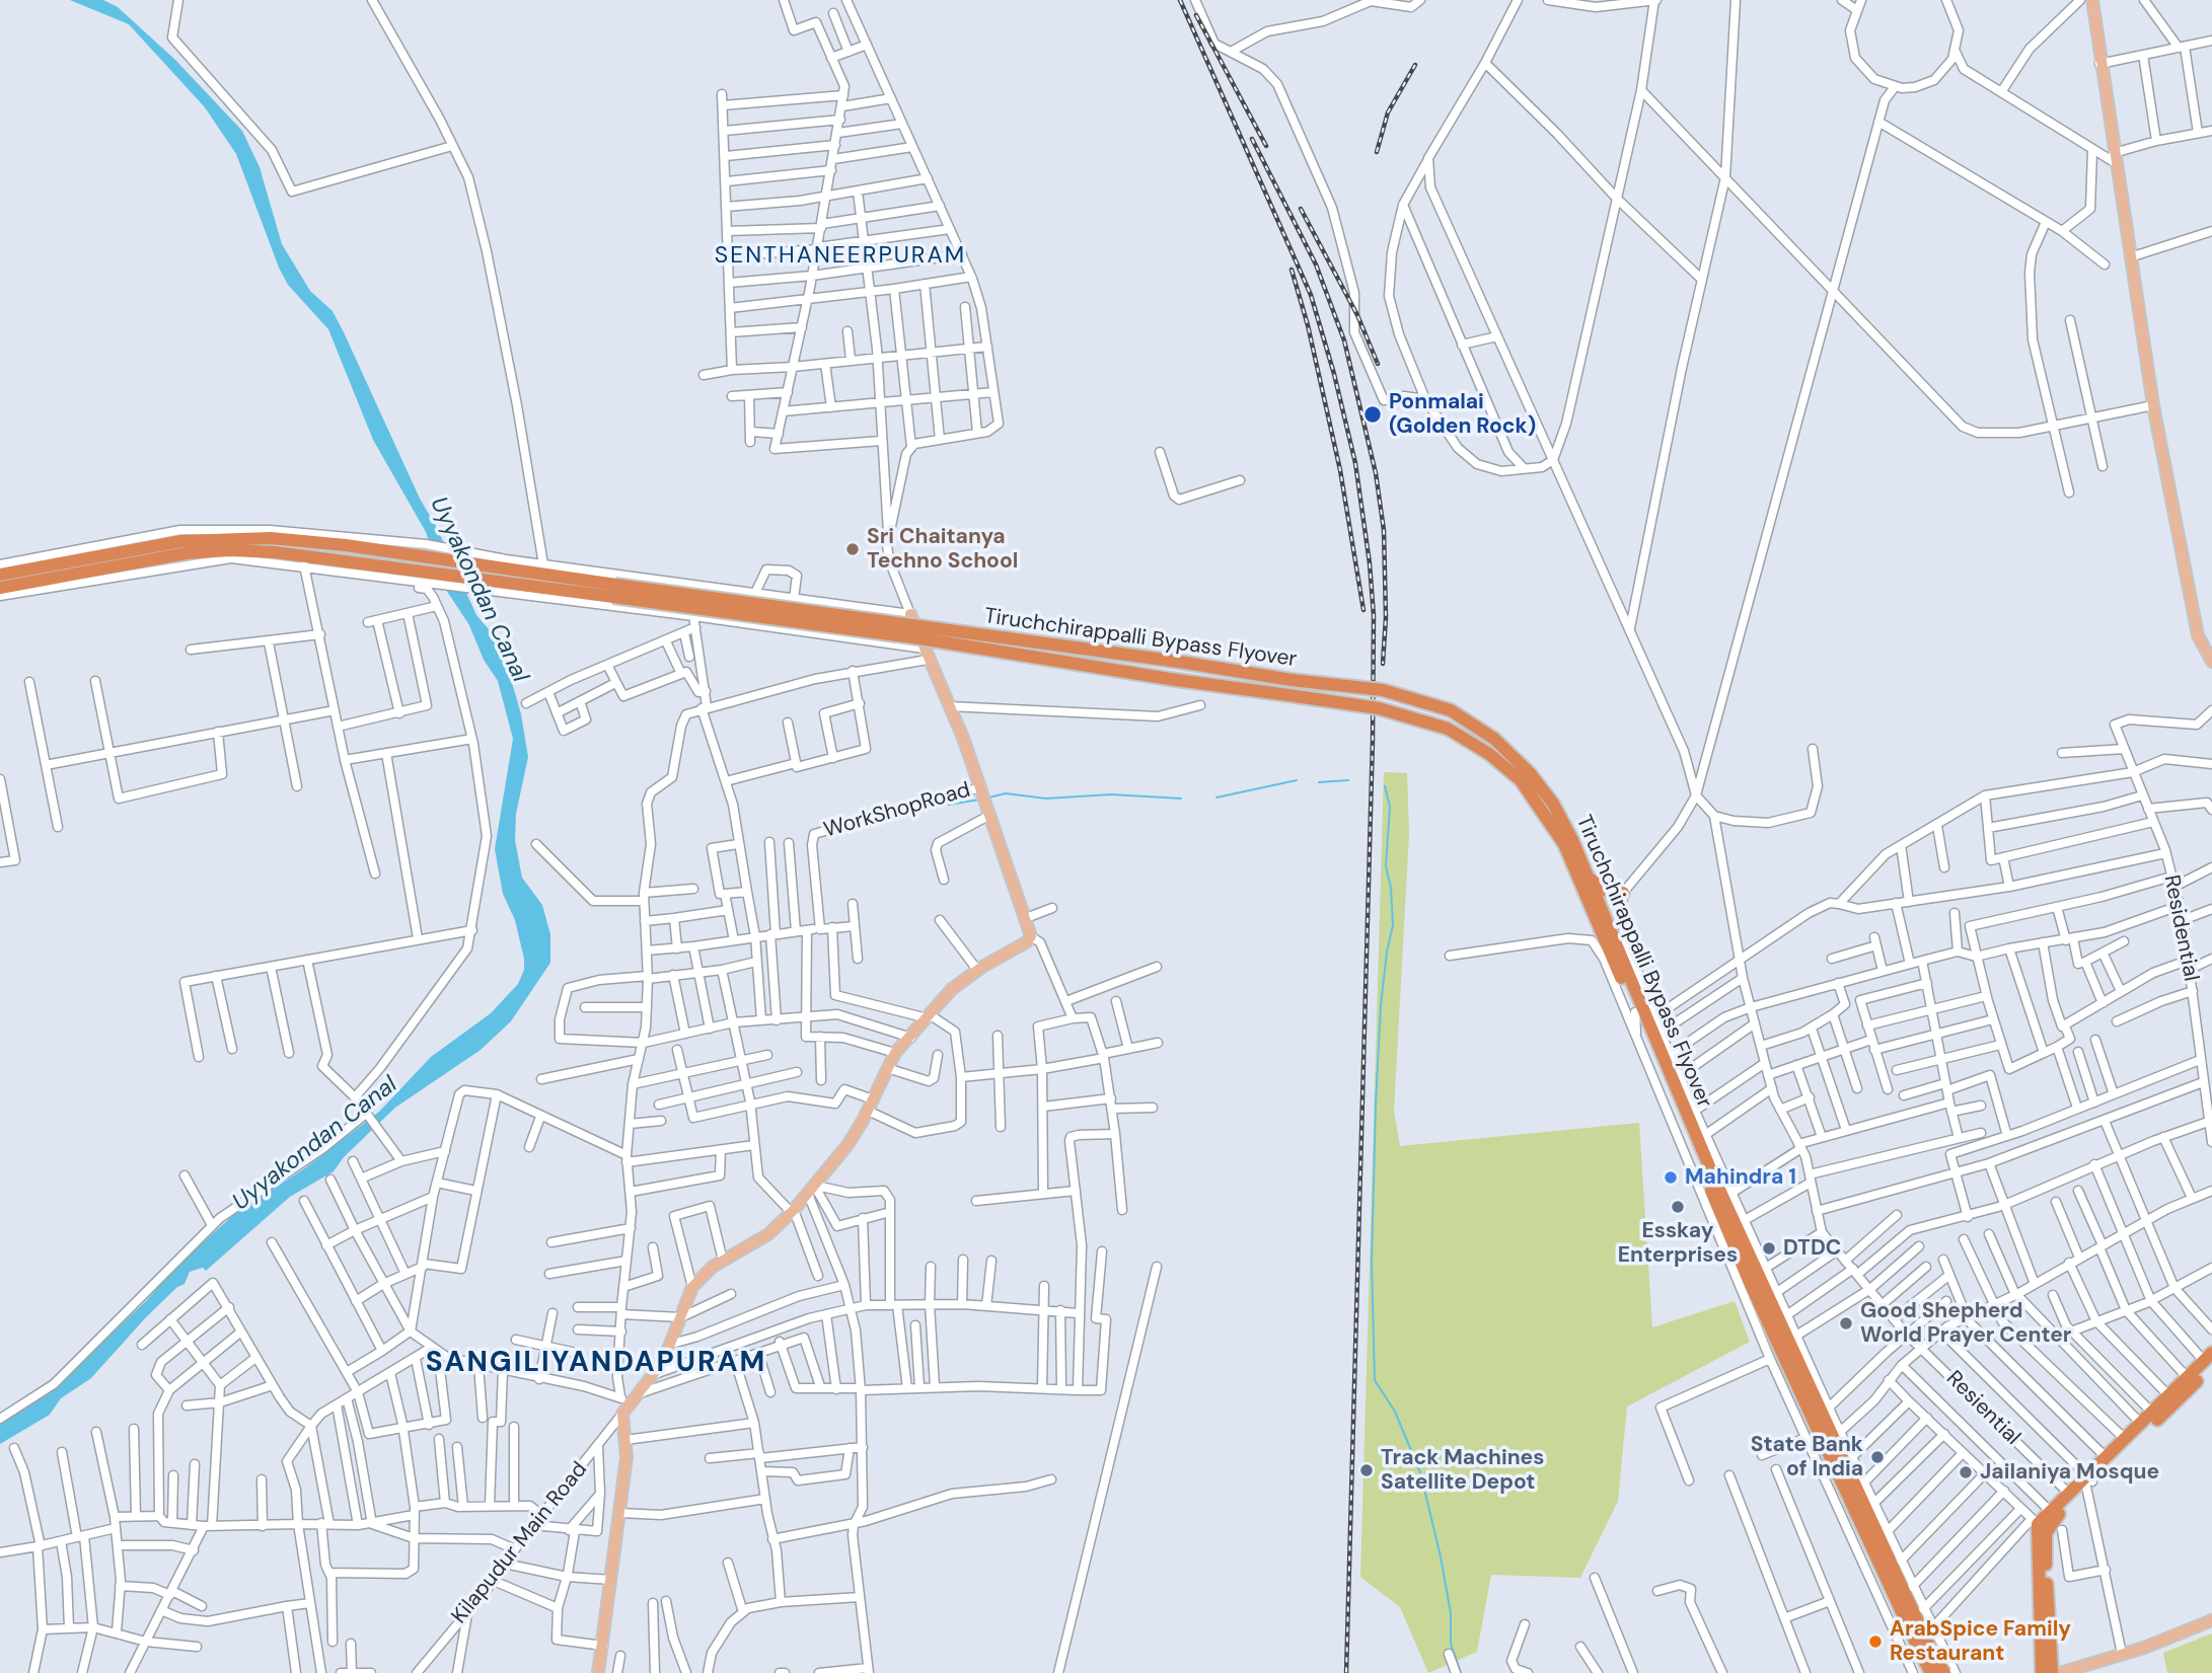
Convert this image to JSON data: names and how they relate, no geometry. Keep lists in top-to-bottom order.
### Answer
{
  "streets": {
    "highway": ["Tiruchchirappalli Bypass Flyover"],
    "street": [
      "WorkShopRoad",
      "Residential",
      "Resiential",
      "Kilapudur Main Road"
    ]
  },
  "districts": ["SENTHANEERPURAM", "SANGILIYANDAPURAM"],
  "water": ["Uyyakondan Canal"],
  "places": [
    "Ponmalai (Golden Rock)",
    "Sri Chaitanya Techno School",
    "Mahindra 1",
    "Esskay Enterprises",
    "DTDC",
    "Good Shepherd World Prayer Center",
    "State Bank of India",
    "Track Machines Satellite Depot",
    "Jailaniya Mosque",
    "ArabSpice Family Restaurant"
  ]
}
